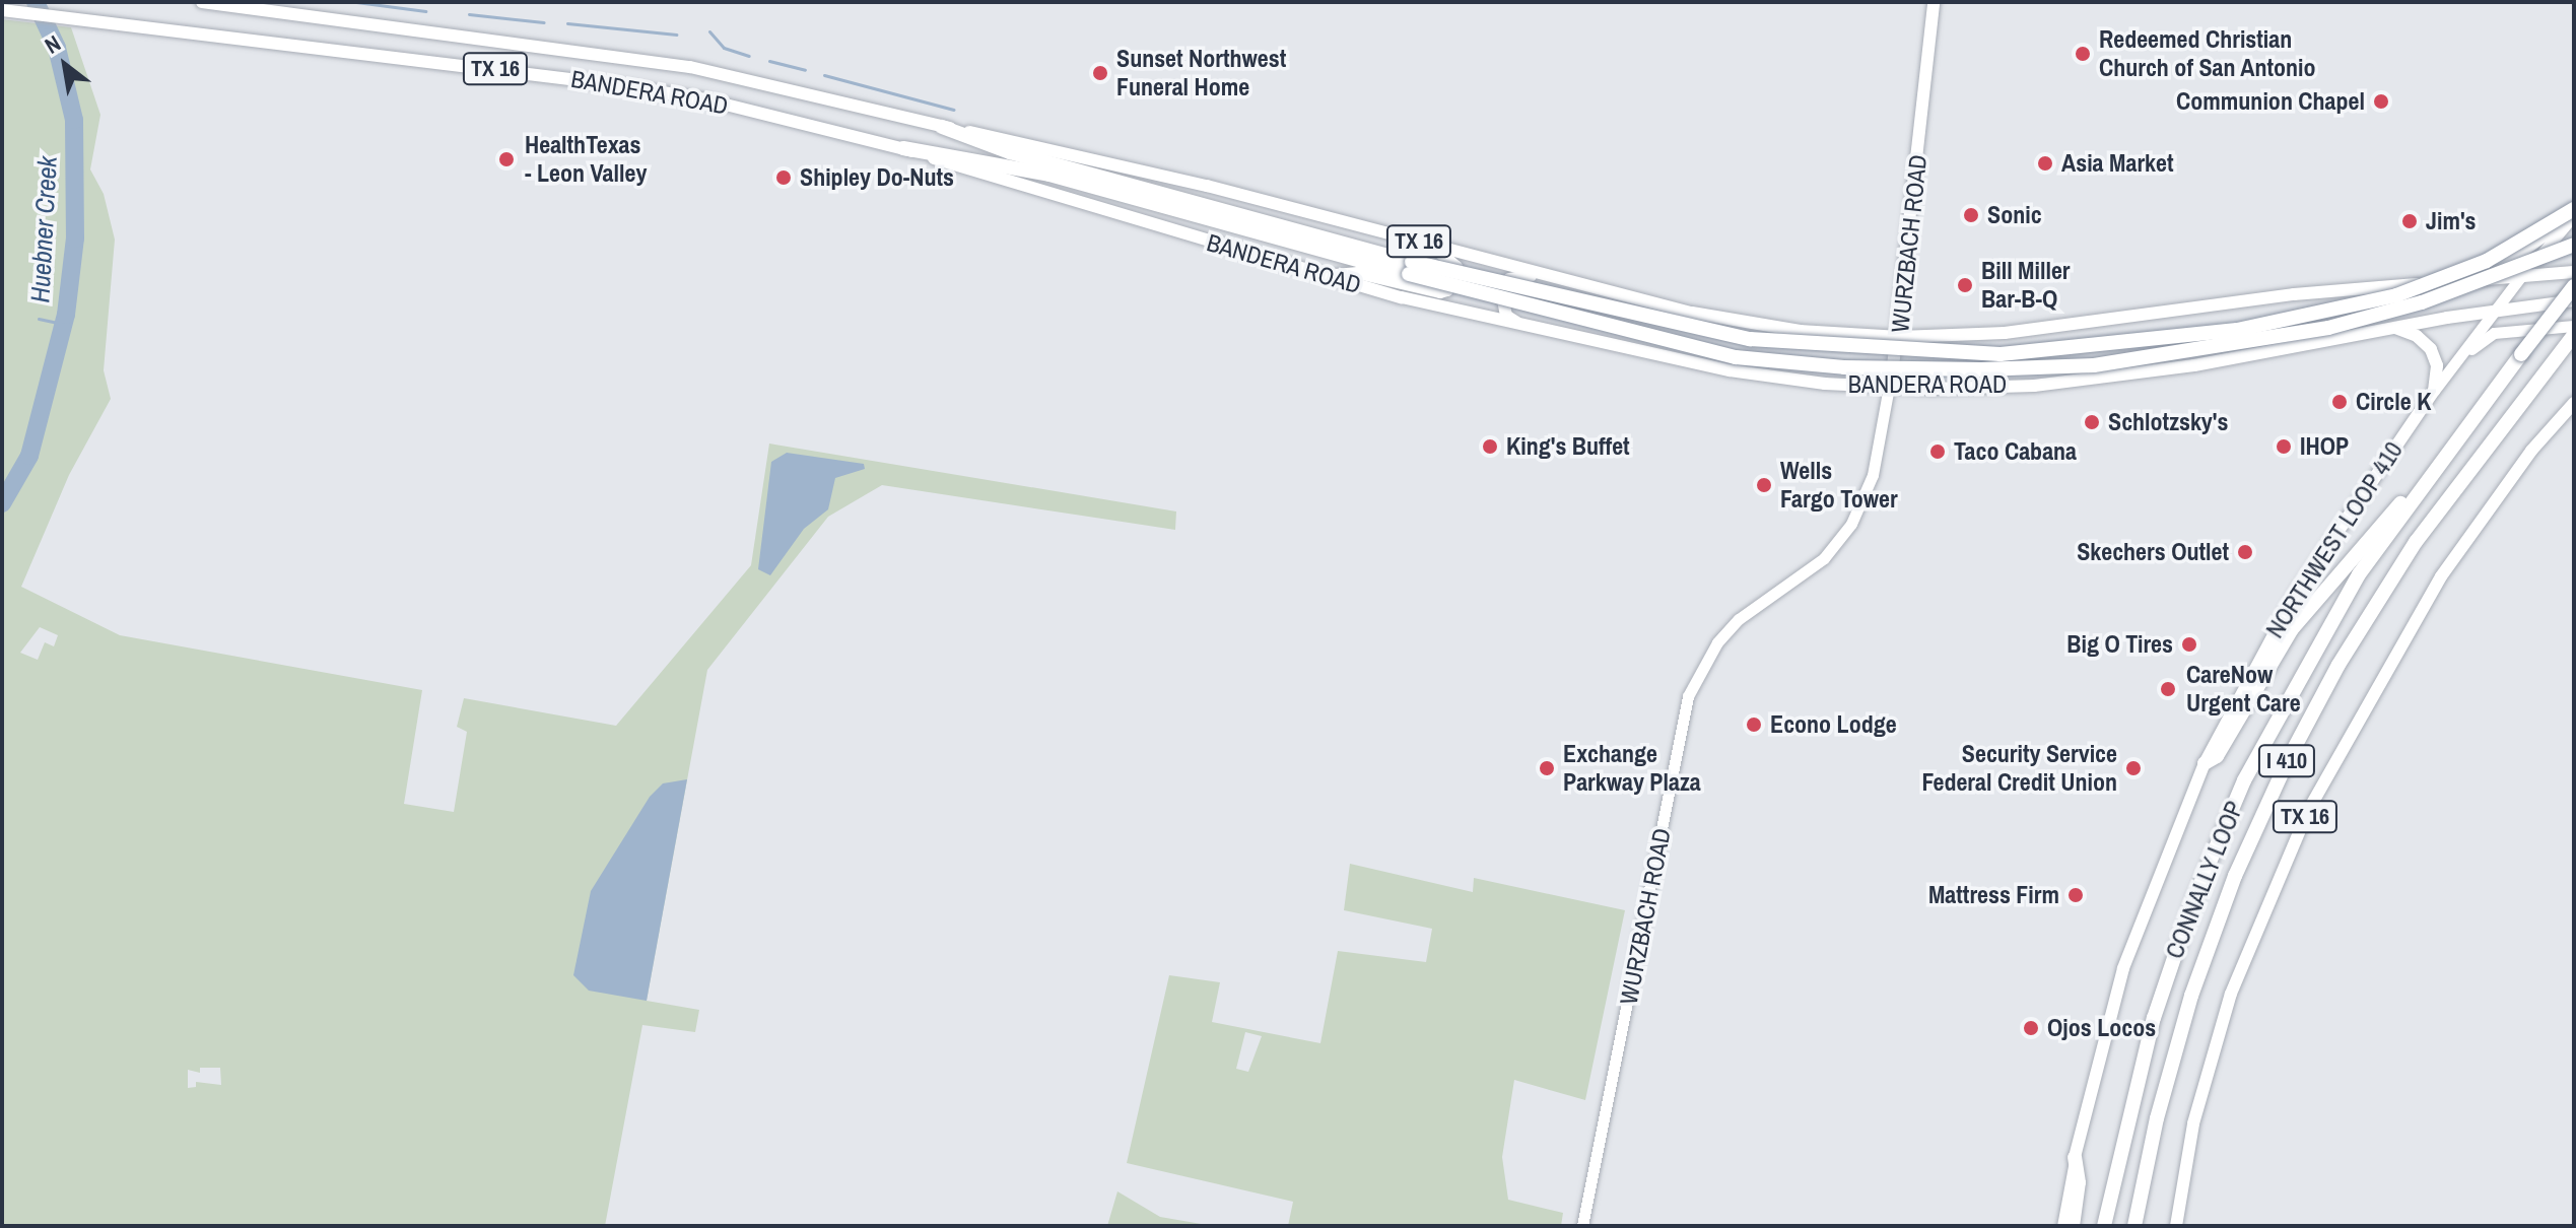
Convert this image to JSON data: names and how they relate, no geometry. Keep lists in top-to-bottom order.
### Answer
{
  "streets": {
    "highway": ["I 410", "CONNALLY LOOP"],
    "main road": [
      "TX 16",
      "BANDERA ROAD",
      "WURZBACH ROAD",
      "NORTHWEST LOOP 410"
    ]
  },
  "crossings": [
    ["BANDERA ROAD", "WURZBACH ROAD"],
    ["BANDERA ROAD", "NORTHWEST LOOP 410"]
  ],
  "water": ["Huebner Creek"],
  "places": [
    "Redeemed Christian Church of San Antonio",
    "Sunset Northwest Funeral Home",
    "Communion Chapel",
    "HealthTexas - Leon Valley",
    "Asia Market",
    "Shipley Do-Nuts",
    "Sonic",
    "Jim's",
    "Bill Miller Bar-B-Q",
    "Circle K",
    "Schlotzsky's",
    "King's Buffet",
    "IHOP",
    "Taco Cabana",
    "Wells Fargo Tower",
    "Skechers Outlet",
    "Big O Tires",
    "CareNow Urgent Care",
    "Econo Lodge",
    "Exchange Parkway Plaza",
    "Security Service Federal Credit Union",
    "Mattress Firm",
    "Ojos Locos"
  ],
  "north": "top left"
}
